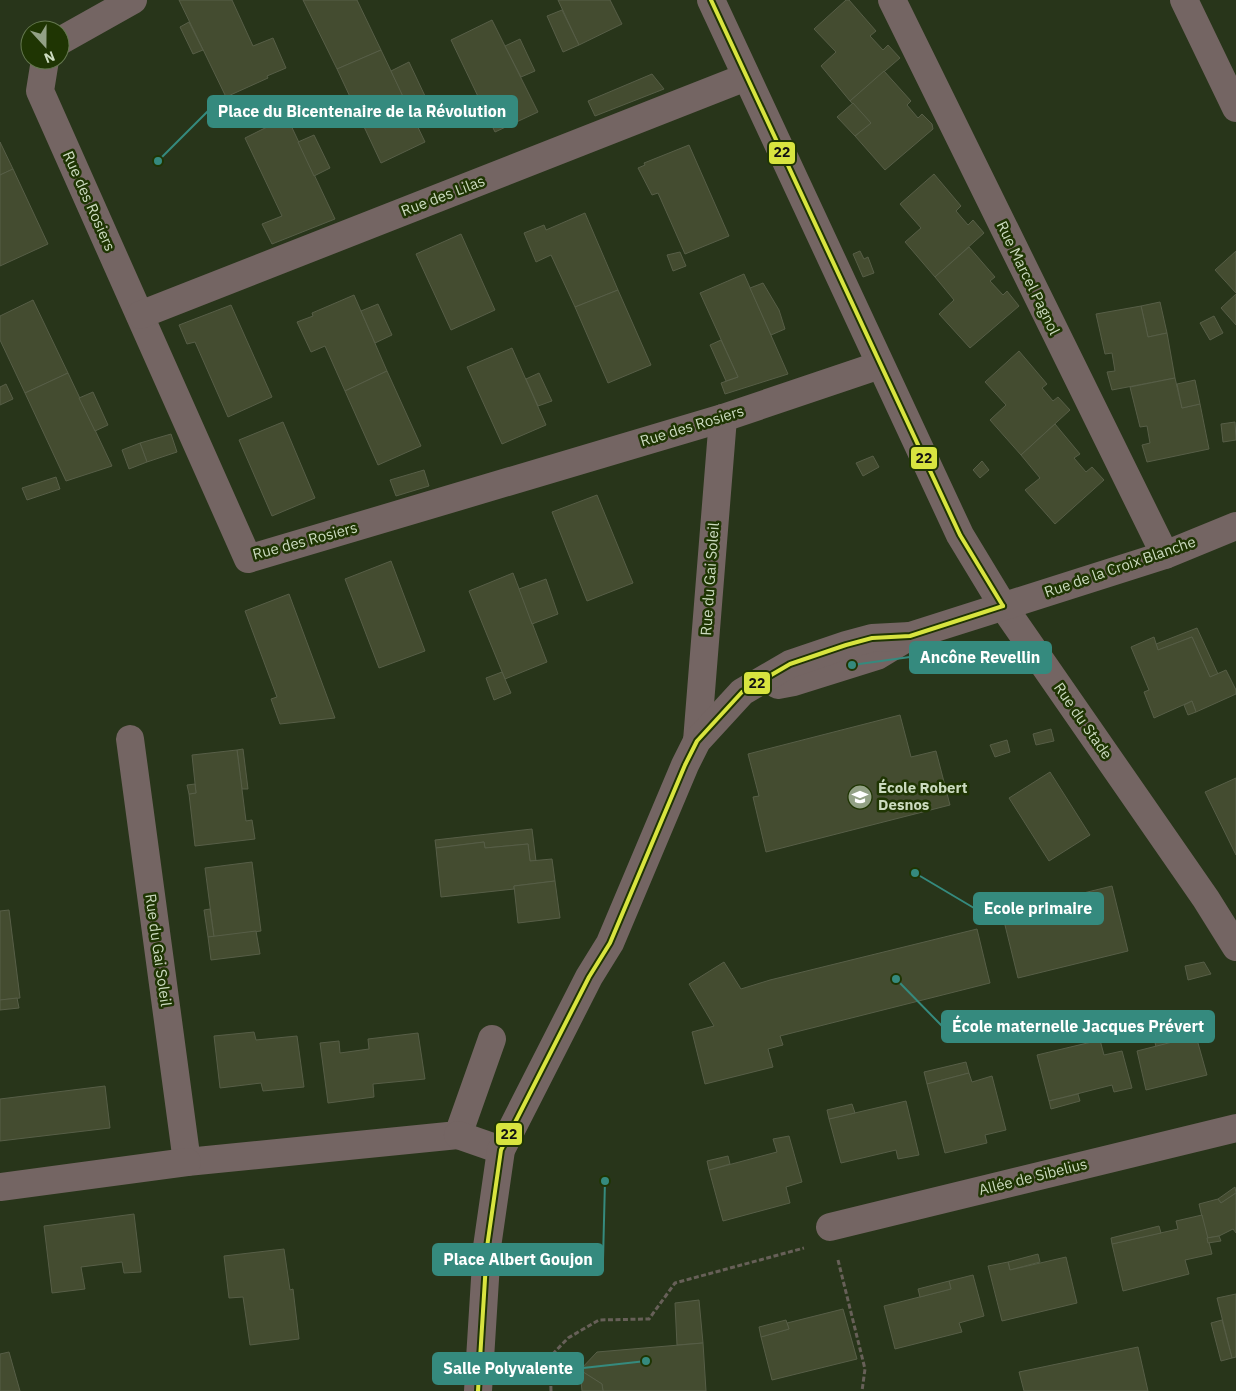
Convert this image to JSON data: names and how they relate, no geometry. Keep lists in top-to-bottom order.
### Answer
{
  "streets": {
    "street": [
      "Rue des Lilas",
      "Rue des Rosiers",
      "Rue Marcel Pagnol",
      "Rue de la Croix Blanche",
      "Rue du Gai Soleil",
      "Rue du Stade",
      "Allée de Sibelius"
    ]
  },
  "crossings": [
    ["Rue des Lilas", "Rue des Rosiers"],
    ["Rue des Lilas", "Rue du Stade"],
    ["Rue des Rosiers", "Rue du Gai Soleil"],
    ["Rue des Rosiers", "Rue du Stade"],
    ["Rue Marcel Pagnol", "Rue de la Croix Blanche"],
    ["Rue de la Croix Blanche", "Rue du Gai Soleil"],
    ["Rue de la Croix Blanche", "Rue du Stade"]
  ],
  "places": {
    "other": [
      "Place du Bicentenaire de la Révolution",
      "Ancône Revellin",
      "Ecole primaire",
      "École maternelle Jacques Prévert",
      "Place Albert Goujon",
      "Salle Polyvalente"
    ],
    "school or university": ["École Robert Desnos"]
  },
  "lines": ["transit line 22"],
  "north": "bottom"
}
